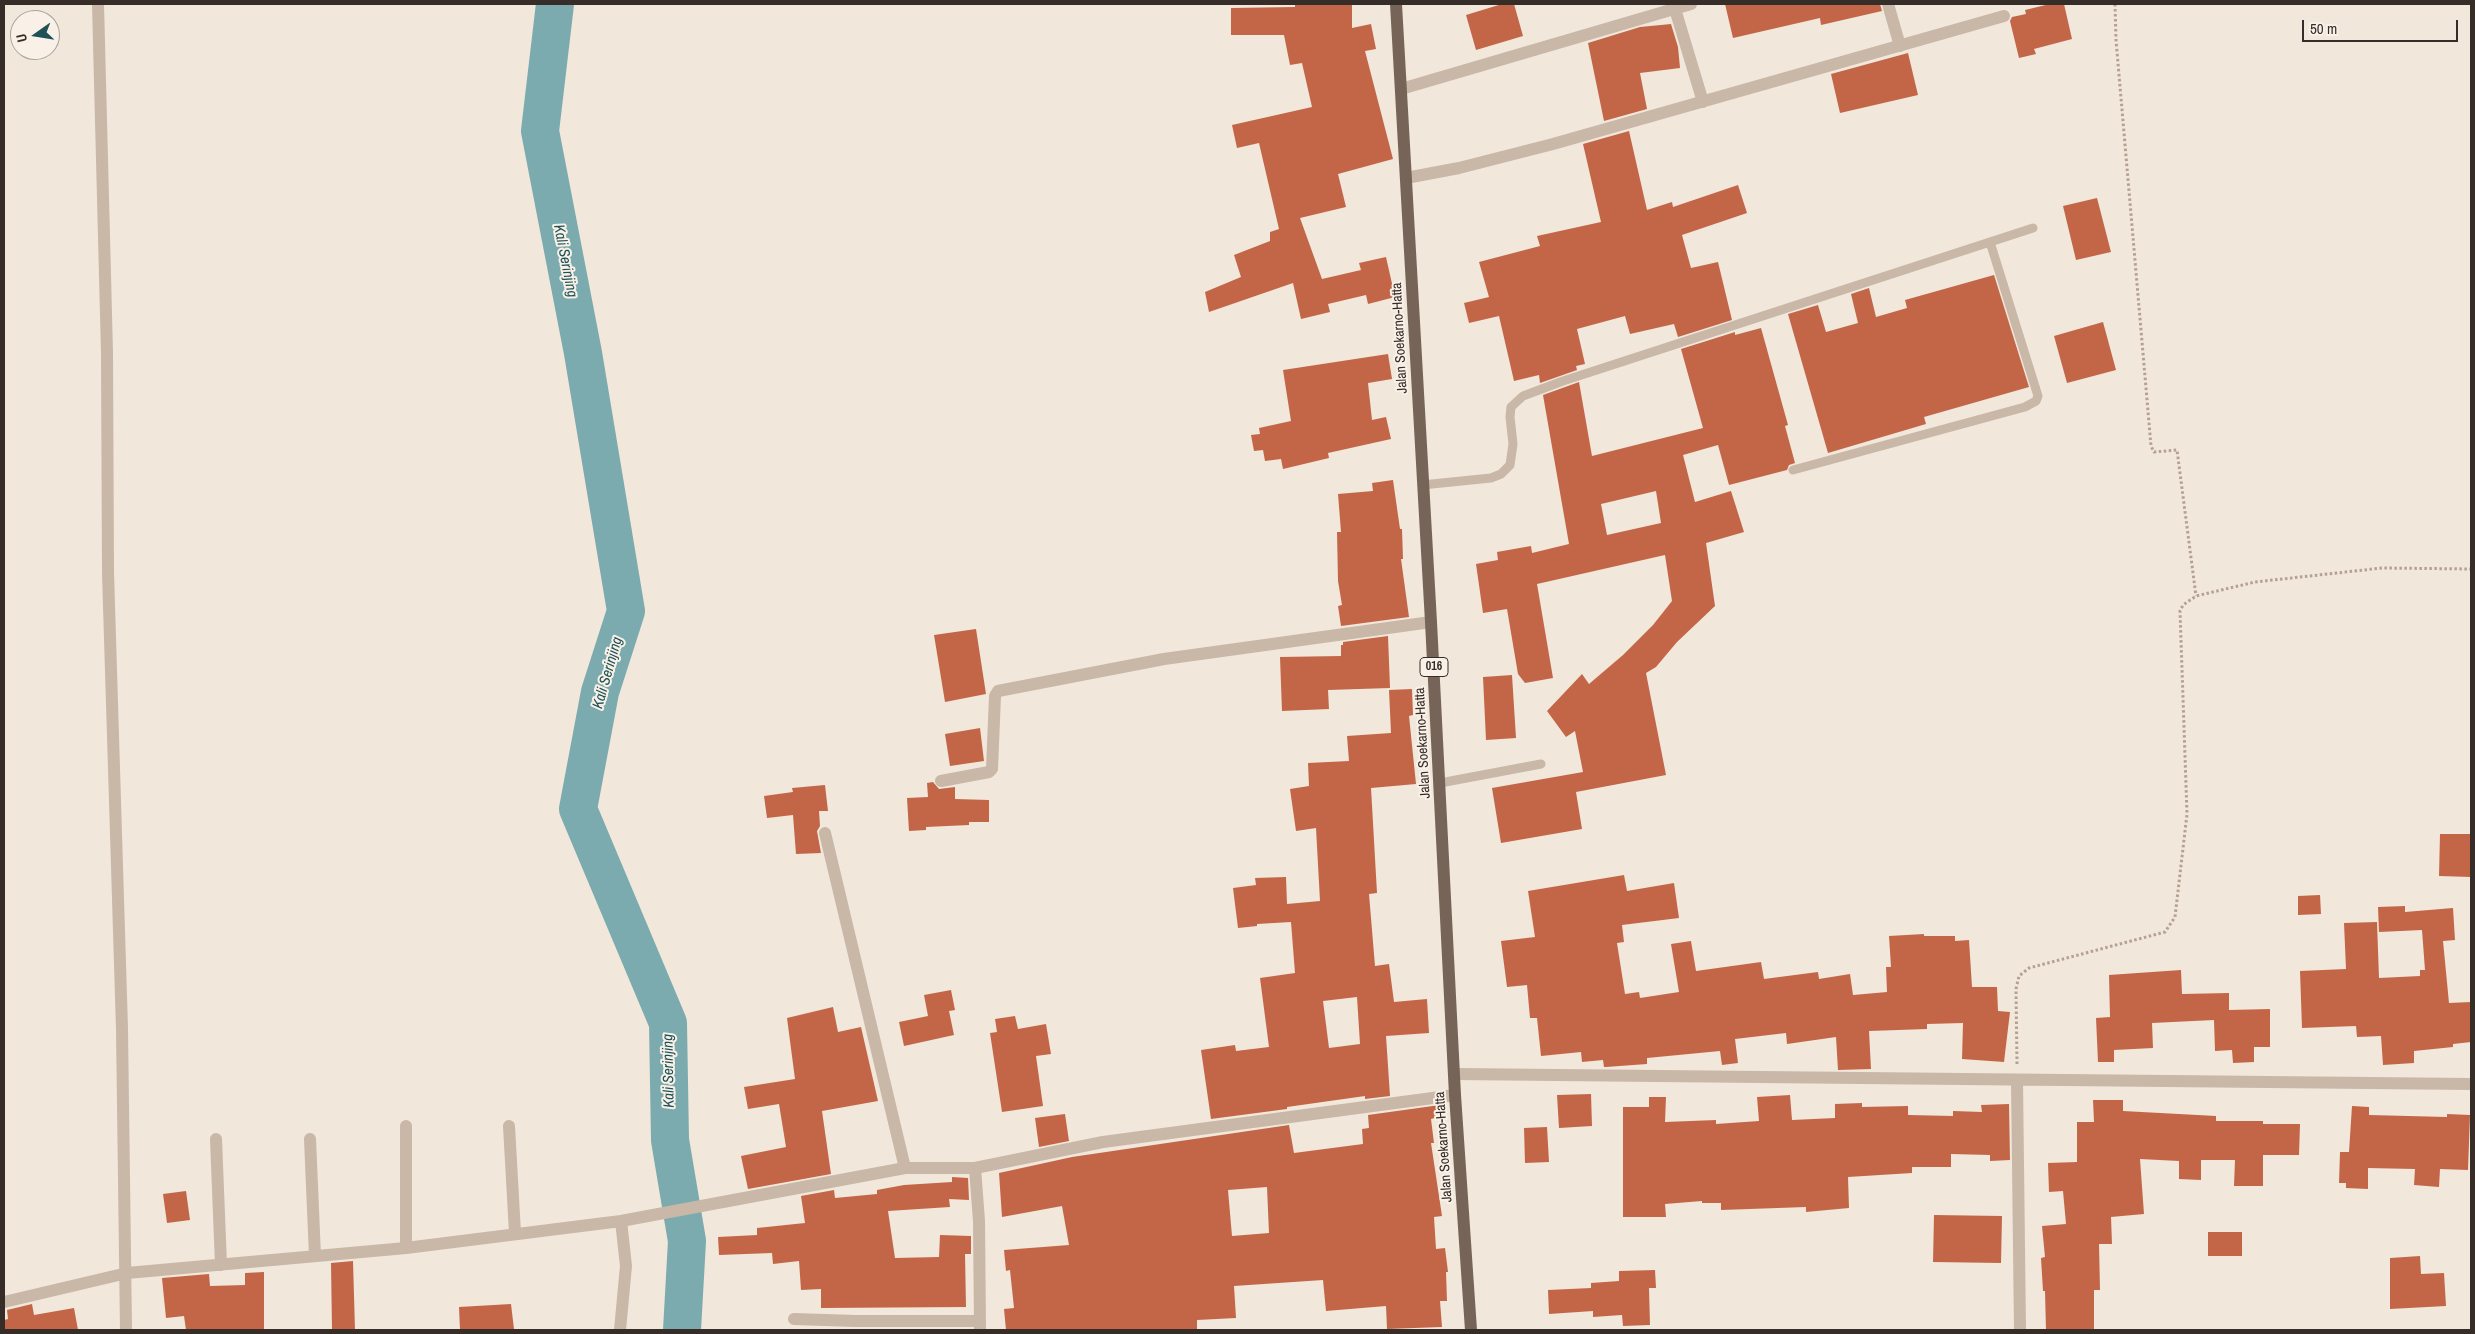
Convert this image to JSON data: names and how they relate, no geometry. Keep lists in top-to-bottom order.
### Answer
{
  "streets": {
    "main road": ["Jalan Soekarno-Hatta", "016"]
  },
  "water": ["Kali Serinjing"],
  "scale_bar": "50 m",
  "north": "left"
}
